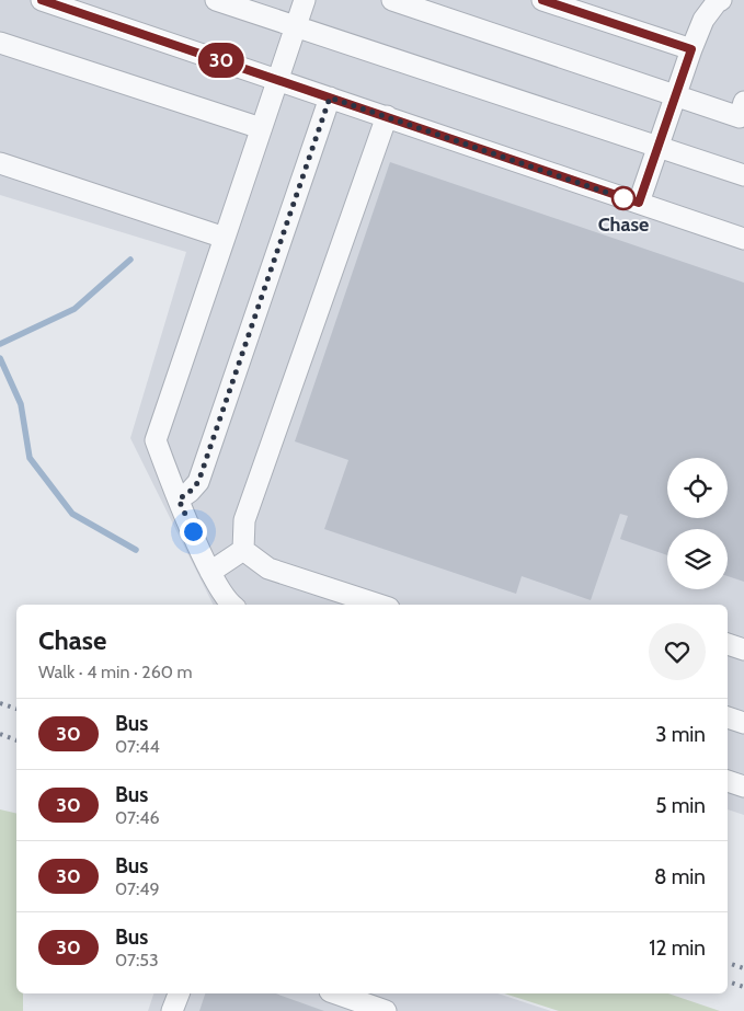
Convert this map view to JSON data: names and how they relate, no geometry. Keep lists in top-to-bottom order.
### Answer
{
  "places": ["Chase"],
  "lines": ["bus line 30"],
  "page": {
    "on_map": "30",
    "heading": ["Chase", "Walk · 4 min · 260 m"],
    "list": [
      {
        "mark": "30",
        "name": "Bus",
        "note": "07:44",
        "value": "3 min"
      },
      {
        "mark": "30",
        "name": "Bus",
        "note": "07:46",
        "value": "5 min"
      },
      {
        "mark": "30",
        "name": "Bus",
        "note": "07:49",
        "value": "8 min"
      },
      {
        "mark": "30",
        "name": "Bus",
        "note": "07:53",
        "value": "12 min"
      }
    ]
  }
}
